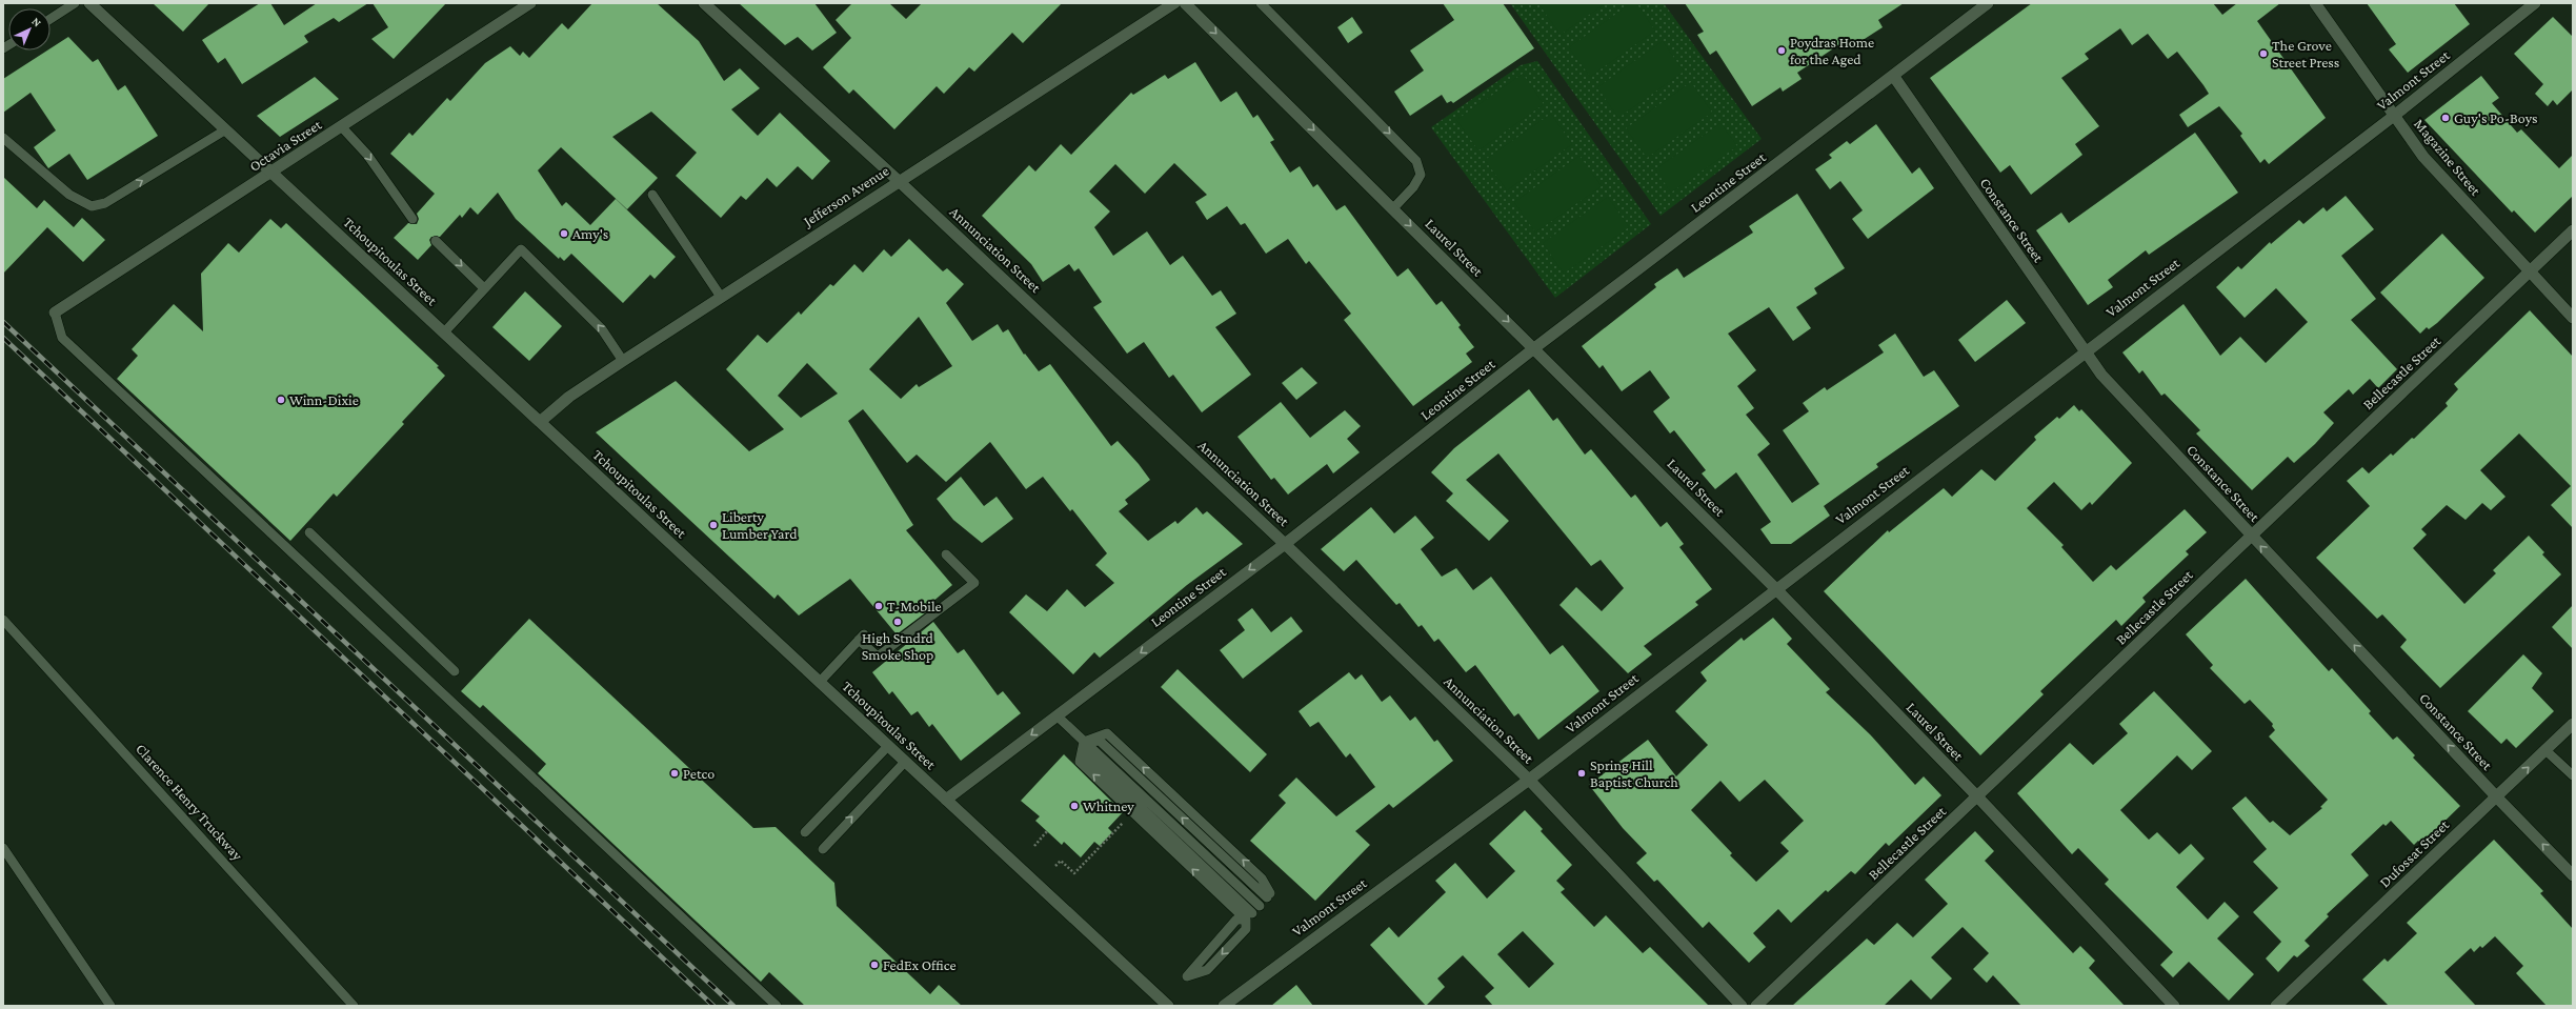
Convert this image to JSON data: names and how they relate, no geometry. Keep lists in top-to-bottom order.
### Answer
{
  "streets": {
    "street": [
      "Valmont Street",
      "Octavia Street",
      "Magazine Street",
      "Leontine Street",
      "Jefferson Avenue",
      "Constance Street",
      "Laurel Street",
      "Annunciation Street",
      "Tchoupitoulas Street",
      "Bellecastle Street",
      "Dufossat Street"
    ],
    "lane": ["Clarence Henry Truckway"]
  },
  "crossings": [
    ["Valmont Street", "Magazine Street"],
    ["Valmont Street", "Constance Street"],
    ["Valmont Street", "Laurel Street"],
    ["Valmont Street", "Annunciation Street"],
    ["Octavia Street", "Tchoupitoulas Street"],
    ["Magazine Street", "Bellecastle Street"],
    ["Leontine Street", "Constance Street"],
    ["Leontine Street", "Laurel Street"],
    ["Leontine Street", "Annunciation Street"],
    ["Leontine Street", "Tchoupitoulas Street"],
    ["Jefferson Avenue", "Annunciation Street"],
    ["Jefferson Avenue", "Tchoupitoulas Street"],
    ["Constance Street", "Bellecastle Street"],
    ["Constance Street", "Dufossat Street"],
    ["Laurel Street", "Bellecastle Street"]
  ],
  "one_way": ["Constance Street"],
  "places": [
    "Poydras Home for the Aged",
    "The Grove Street Press",
    "Guy's Po-Boys",
    "Amy's",
    "Winn-Dixie",
    "Liberty Lumber Yard",
    "T-Mobile",
    "High Stndrd Smoke Shop",
    "Petco",
    "Spring Hill Baptist Church",
    "Whitney",
    "FedEx Office"
  ],
  "north": "top right"
}
